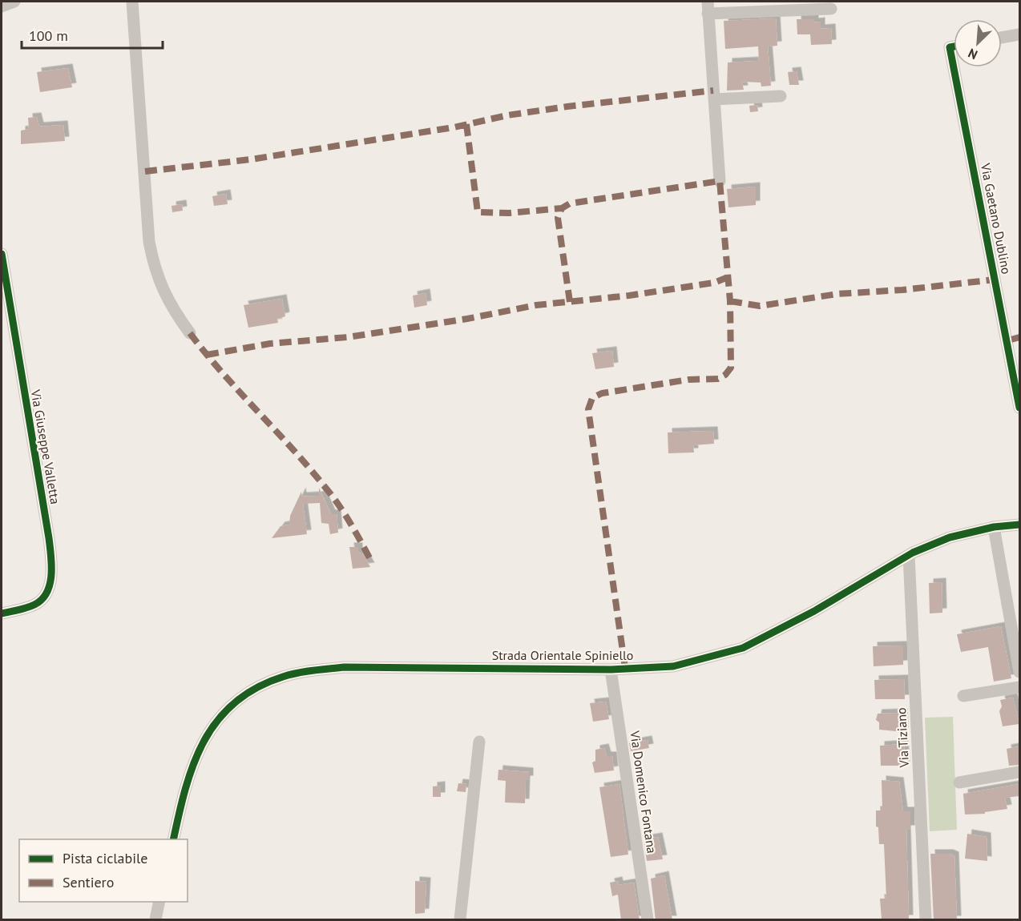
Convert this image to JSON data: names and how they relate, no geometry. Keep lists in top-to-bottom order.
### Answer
{
  "streets": {
    "street": [
      "Via Gaetano Dublino",
      "Via Giuseppe Valletta",
      "Strada Orientale Spiniello",
      "Via Tiziano",
      "Via Domenico Fontana"
    ]
  },
  "crossings": [
    ["Strada Orientale Spiniello", "Via Tiziano"],
    ["Strada Orientale Spiniello", "Via Domenico Fontana"]
  ],
  "legend": ["Pista ciclabile", "Sentiero"],
  "scale_bar": "100 m",
  "north": "bottom left"
}
